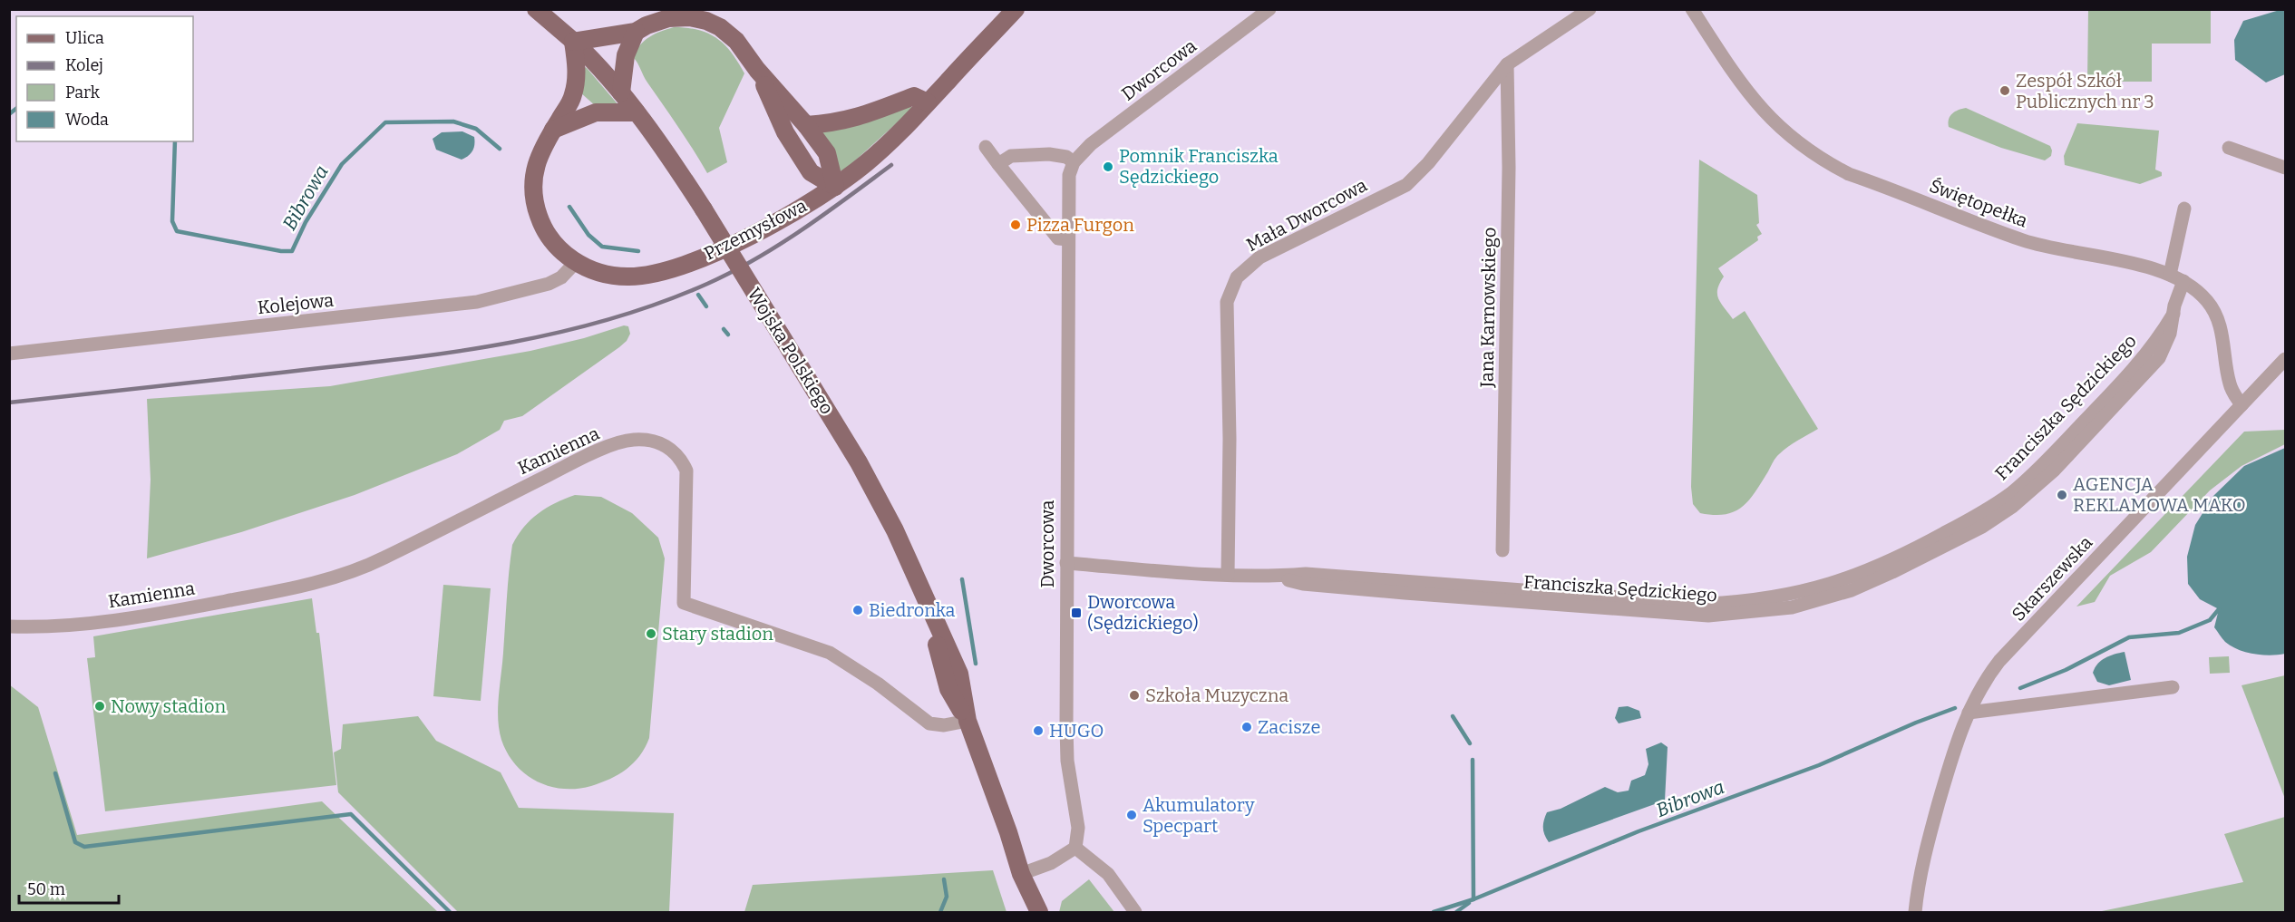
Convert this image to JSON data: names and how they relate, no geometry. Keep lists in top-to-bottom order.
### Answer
{
  "streets": {
    "main road": ["Przemysłowa", "Wojska Polskiego"],
    "street": [
      "Dworcowa",
      "Świętopełka",
      "Mała Dworcowa",
      "Kolejowa",
      "Jana Karnowskiego",
      "Franciszka Sędzickiego",
      "Kamienna",
      "Skarszewska"
    ]
  },
  "crossings": [
    ["Dworcowa", "Franciszka Sędzickiego"],
    ["Świętopełka", "Franciszka Sędzickiego"],
    ["Świętopełka", "Skarszewska"],
    ["Mała Dworcowa", "Jana Karnowskiego"],
    ["Mała Dworcowa", "Franciszka Sędzickiego"],
    ["Przemysłowa", "Kolejowa"],
    ["Przemysłowa", "Wojska Polskiego"],
    ["Wojska Polskiego", "Kamienna"]
  ],
  "water": ["Bibrowa"],
  "places": {
    "other": [
      "Zespół Szkół Publicznych nr 3",
      "Pomnik Franciszka Sędzickiego",
      "Pizza Furgon",
      "AGENCJA REKLAMOWA MAKO",
      "Biedronka",
      "Stary stadion",
      "Szkoła Muzyczna",
      "Nowy stadion",
      "Zacisze",
      "HUGO",
      "Akumulatory Specpart"
    ],
    "transit": ["Dworcowa (Sędzickiego)"]
  },
  "legend": [
    "Ulica",
    "Kolej",
    "Park",
    "Woda"
  ],
  "scale_bar": "50 m"
}
